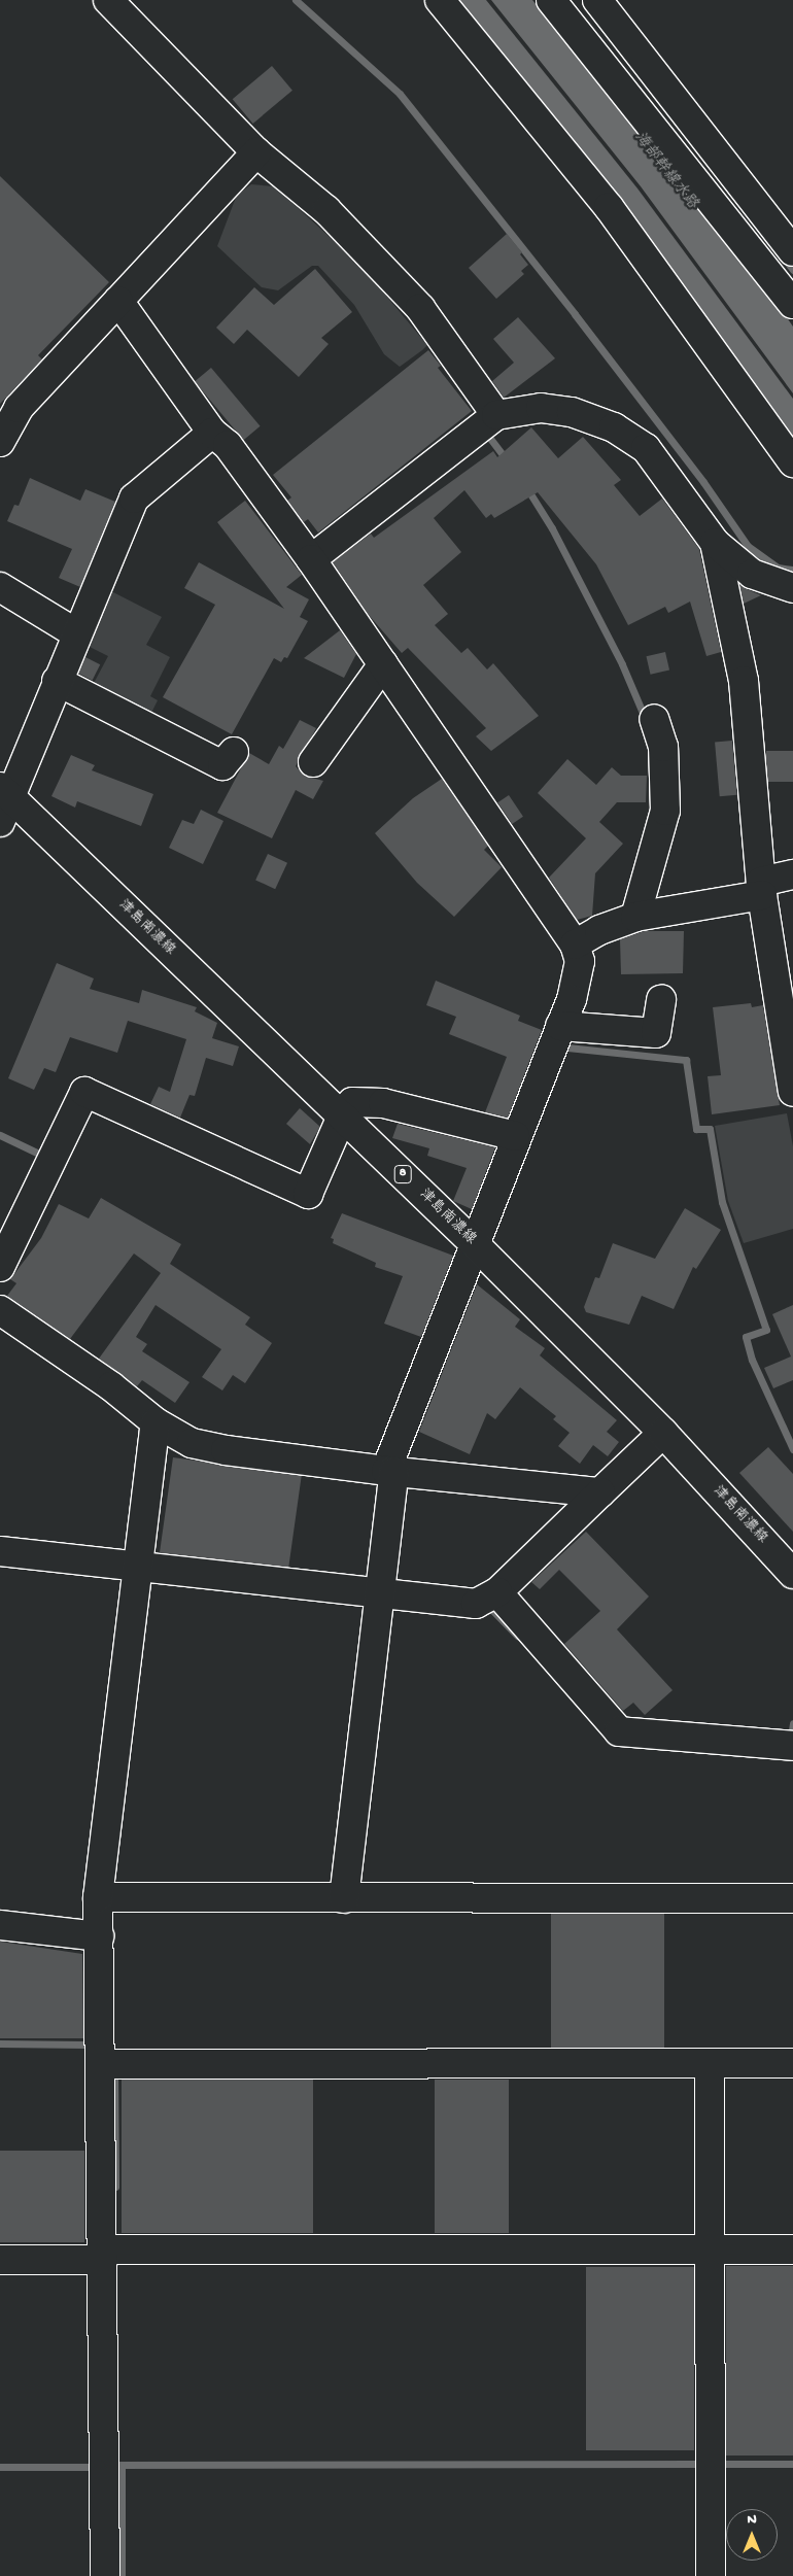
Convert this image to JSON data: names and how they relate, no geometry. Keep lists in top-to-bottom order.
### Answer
{
  "streets": {
    "street": ["津島南濃線", "8"]
  },
  "water": ["海部幹線水路"],
  "north": "top"
}
